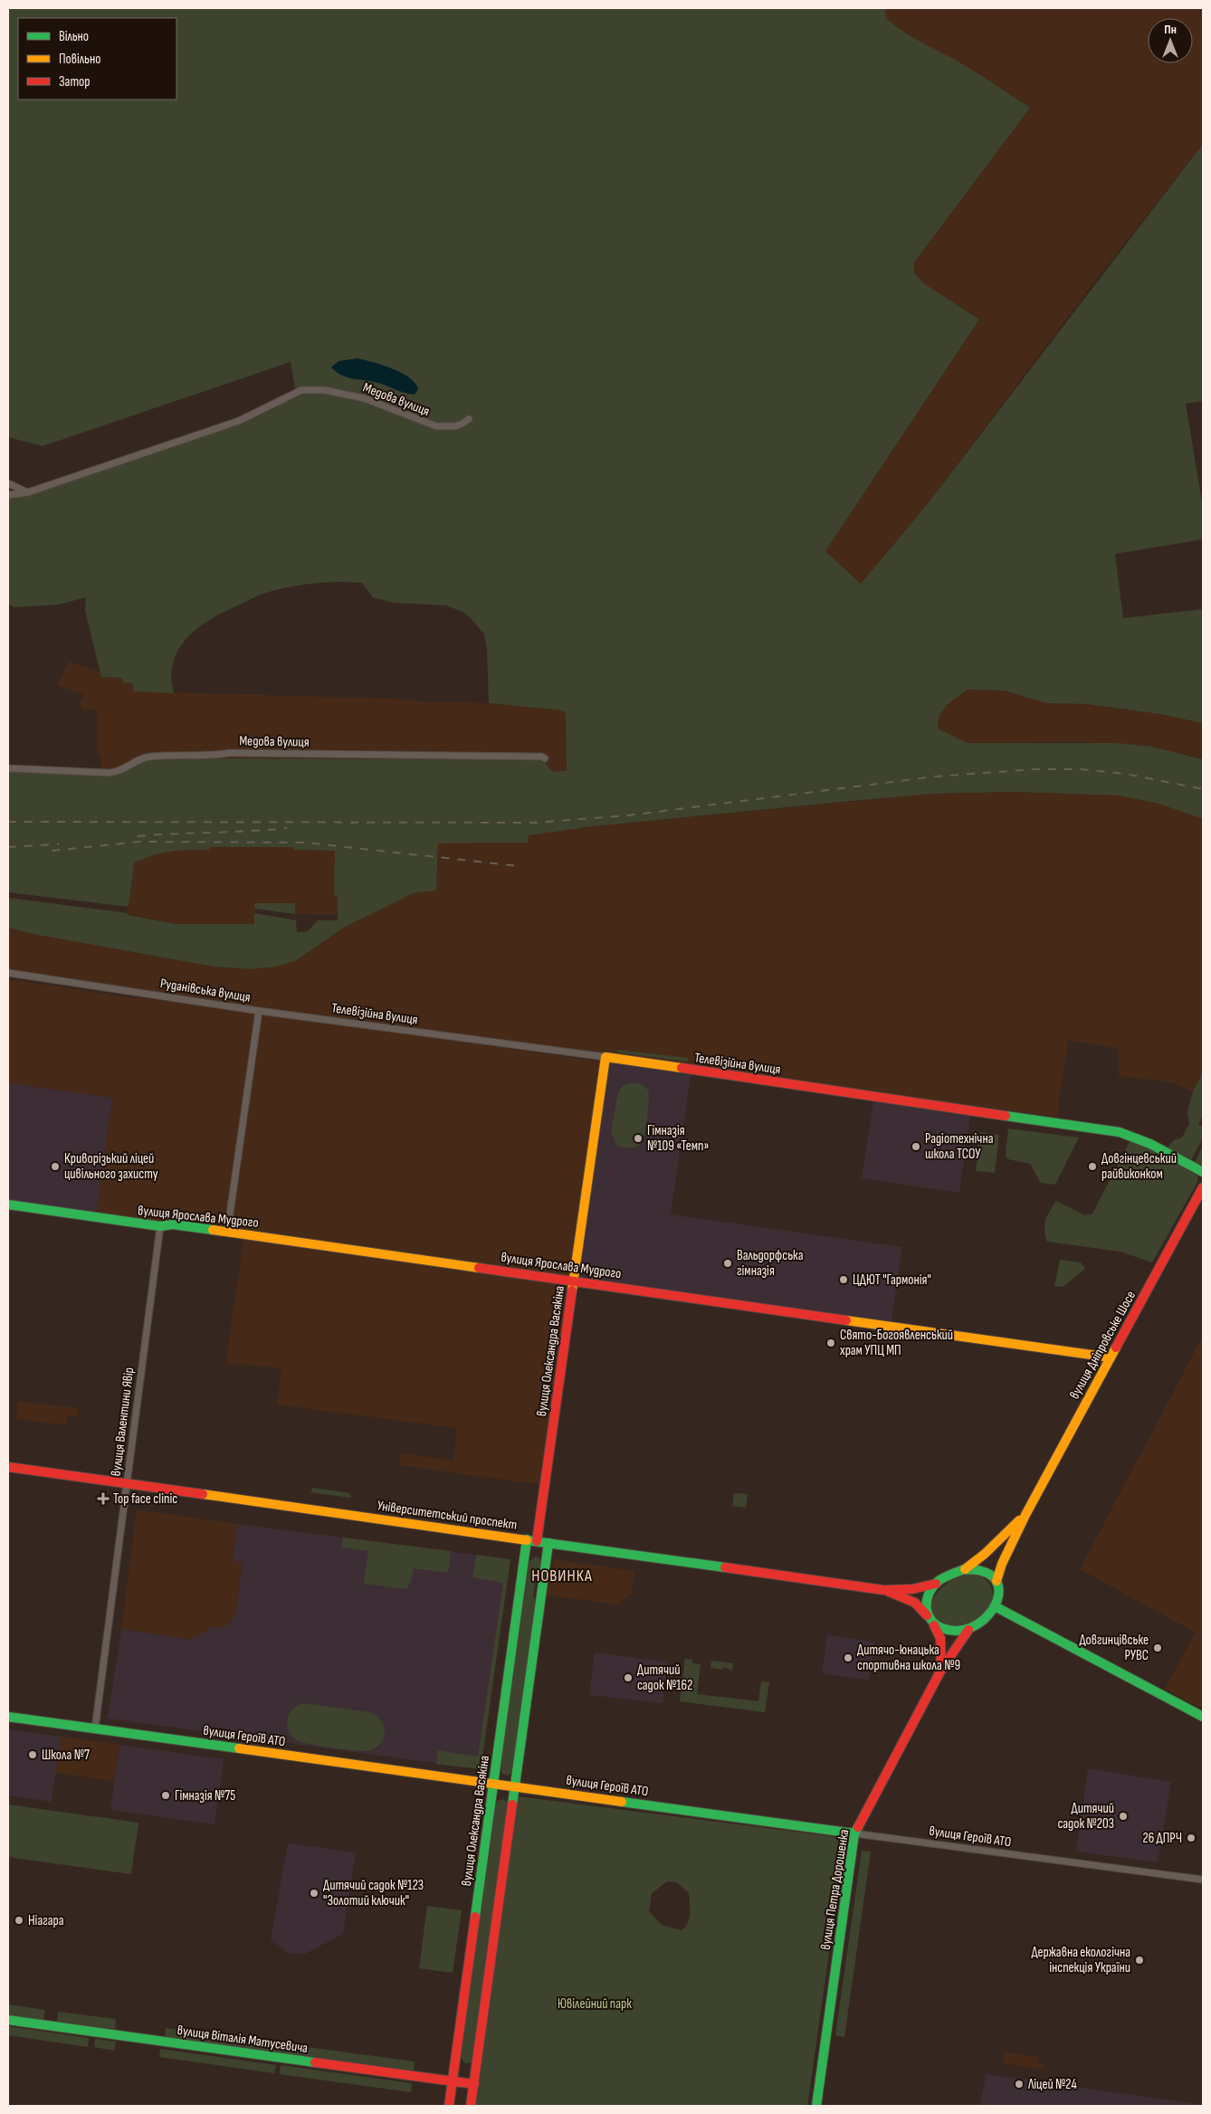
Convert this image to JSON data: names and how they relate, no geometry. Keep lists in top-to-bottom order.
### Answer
{
  "streets": {
    "street": [
      "Медова вулиця",
      "Руданівська вулиця",
      "Телевізійна вулиця",
      "вулиця Ярослава Мудрого",
      "вулиця Дніпровське Шосе",
      "вулиця Олександра Васякіна",
      "вулиця Валентини Явір",
      "Університетський проспект",
      "вулиця Героїв АТО",
      "вулиця Петра Дорошенка",
      "вулиця Віталія Матусевича"
    ]
  },
  "crossings": [
    ["Руданівська вулиця", "Телевізійна вулиця"],
    ["Руданівська вулиця", "вулиця Ярослава Мудрого"],
    ["Телевізійна вулиця", "вулиця Олександра Васякіна"],
    ["вулиця Ярослава Мудрого", "вулиця Дніпровське Шосе"],
    ["вулиця Ярослава Мудрого", "вулиця Олександра Васякіна"],
    ["вулиця Ярослава Мудрого", "вулиця Валентини Явір"],
    ["вулиця Олександра Васякіна", "Університетський проспект"],
    ["вулиця Олександра Васякіна", "вулиця Героїв АТО"],
    ["вулиця Олександра Васякіна", "вулиця Віталія Матусевича"],
    ["вулиця Валентини Явір", "Університетський проспект"],
    ["вулиця Валентини Явір", "вулиця Героїв АТО"],
    ["вулиця Героїв АТО", "вулиця Петра Дорошенка"]
  ],
  "districts": ["НОВИНКА"],
  "parks": ["Ювілейний парк"],
  "places": {
    "other": [
      "Гімназія №109 «Темп»",
      "Радіотехнічна школа ТСОУ",
      "Криворізький ліцей цивільного захисту",
      "Довгінцевський райвиконком",
      "Вальдорфська гімназія",
      "ЦДЮТ \"Гармонія\"",
      "Свято-Богоявленський храм УПЦ МП",
      "Довгинцівське РУВС",
      "Дитячо-юнацька спортивна школа №9",
      "Дитячий садок №162",
      "Школа №7",
      "Гімназія №75",
      "Дитячий садок №203",
      "26 ДПРЧ",
      "Дитячий садок №123 \"Золотий ключик\"",
      "Ніагара",
      "Державна екологічна інспекція України",
      "Ліцей №24"
    ],
    "health": ["Top face clinic"]
  },
  "legend": ["Вільно", "Повільно", "Затор"],
  "north": "top"
}
